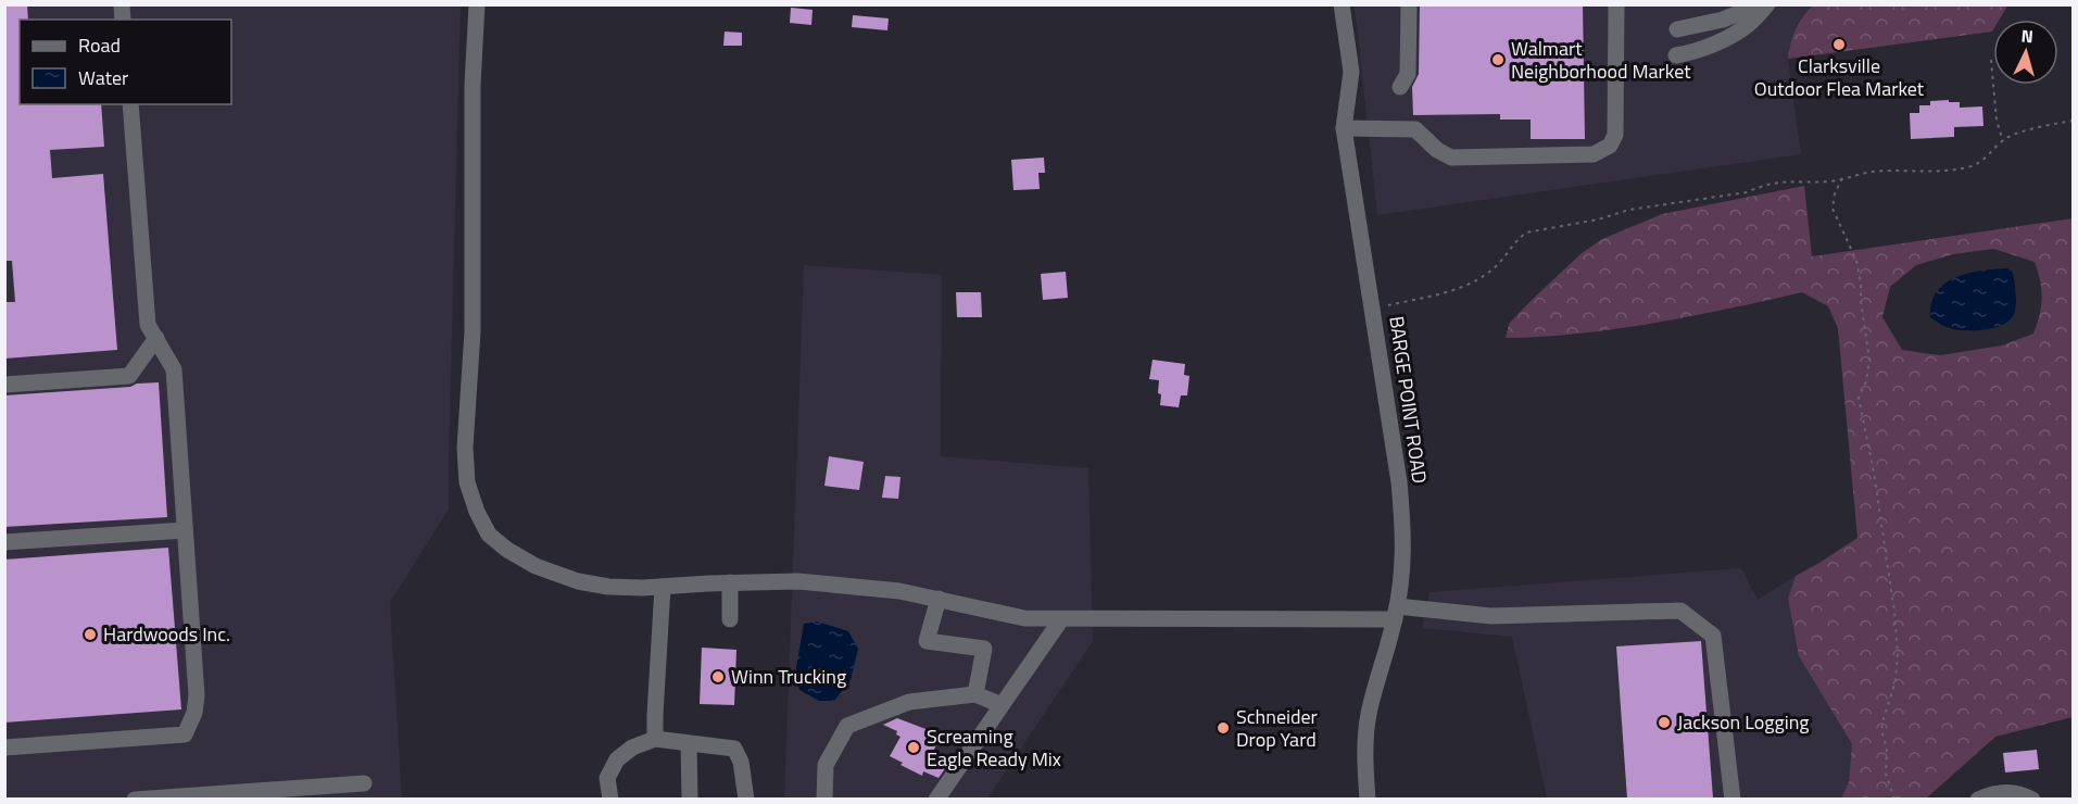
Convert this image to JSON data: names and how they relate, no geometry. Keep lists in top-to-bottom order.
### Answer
{
  "streets": {
    "street": ["BARGE POINT ROAD"]
  },
  "places": [
    "Clarksville Outdoor Flea Market",
    "Walmart Neighborhood Market",
    "Hardwoods Inc.",
    "Winn Trucking",
    "Jackson Logging",
    "Schneider Drop Yard",
    "Screaming Eagle Ready Mix"
  ],
  "legend": ["Road", "Water"],
  "north": "top"
}
